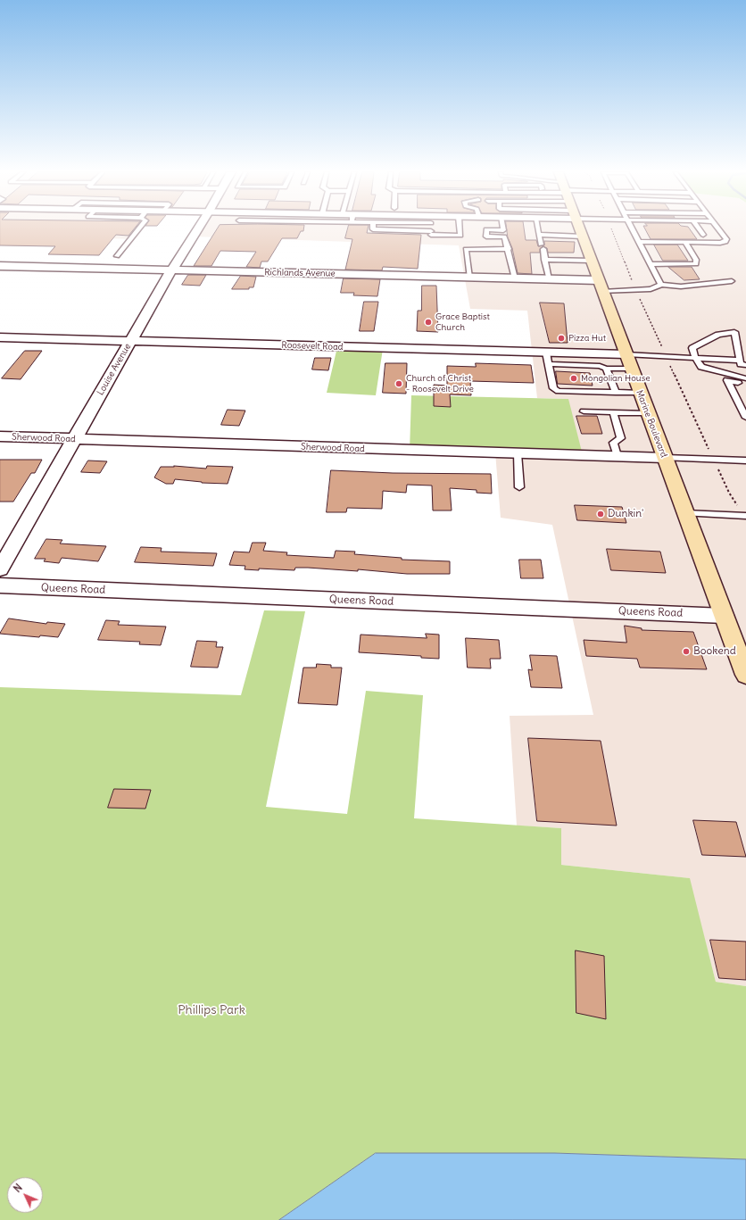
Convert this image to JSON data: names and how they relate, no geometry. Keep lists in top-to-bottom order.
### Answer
{
  "streets": {
    "main road": ["Marine Boulevard"],
    "street": [
      "Richlands Avenue",
      "Roosevelt Road",
      "Louise Avenue",
      "Sherwood Road",
      "Queens Road"
    ]
  },
  "crossings": [
    ["Richlands Avenue", "Louise Avenue"],
    ["Richlands Avenue", "Marine Boulevard"],
    ["Roosevelt Road", "Louise Avenue"],
    ["Roosevelt Road", "Marine Boulevard"],
    ["Louise Avenue", "Sherwood Road"],
    ["Marine Boulevard", "Sherwood Road"],
    ["Marine Boulevard", "Queens Road"]
  ],
  "parks": ["Phillips Park"],
  "places": [
    "Grace Baptist Church",
    "Pizza Hut",
    "Mongolian House",
    "Church of Christ - Roosevelt Drive",
    "Dunkin'",
    "Bookend"
  ],
  "north": "top left"
}
